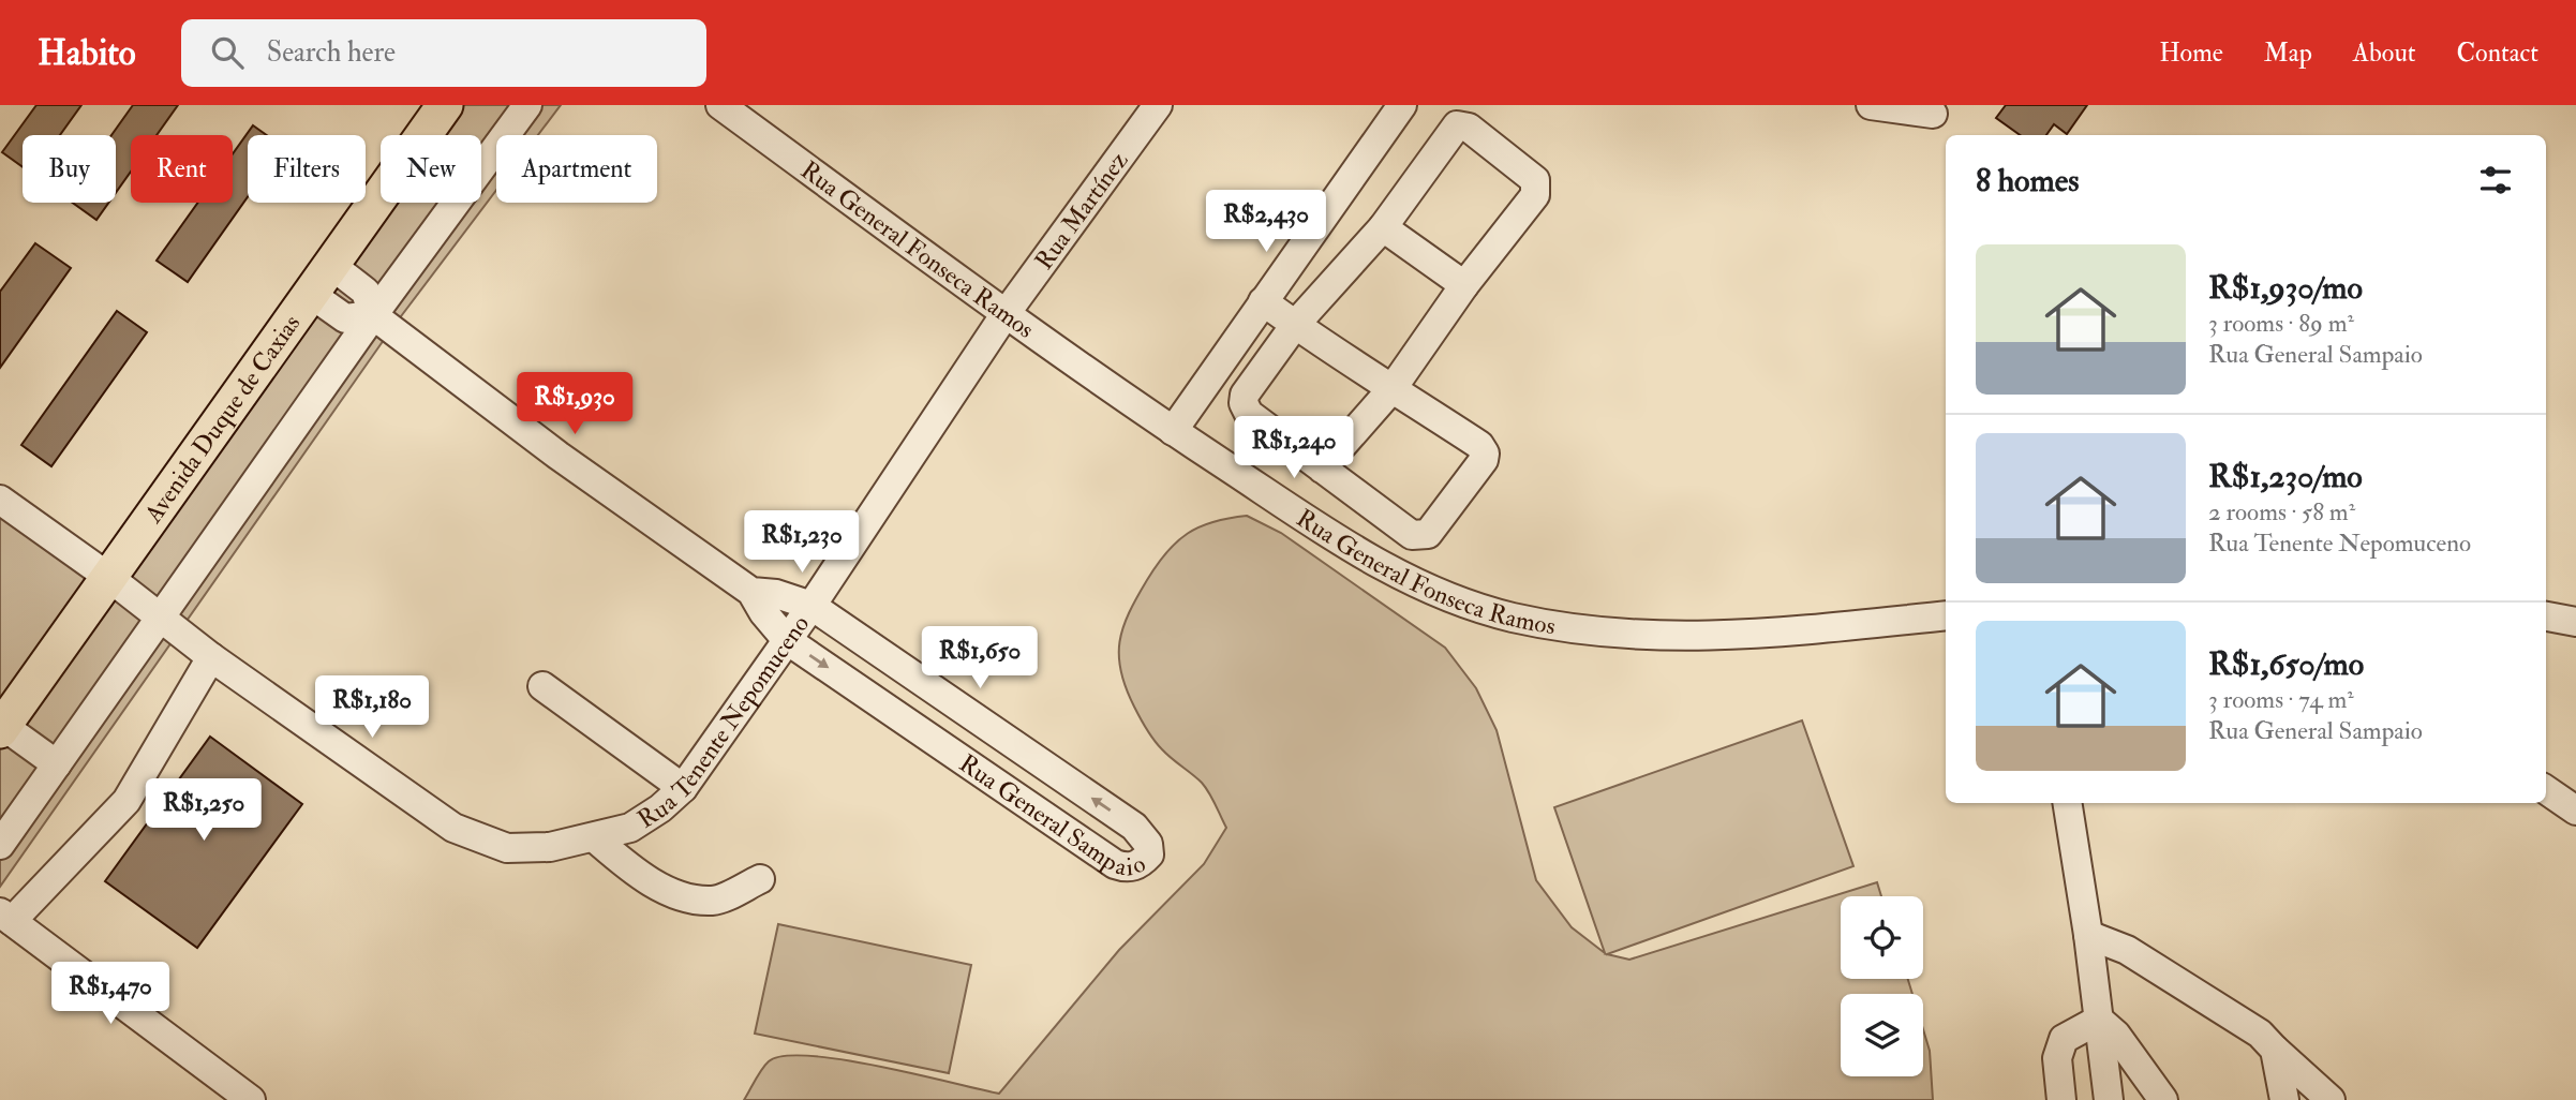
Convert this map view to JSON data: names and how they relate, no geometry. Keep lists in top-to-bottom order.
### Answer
{
  "streets": {
    "main road": ["Avenida Duque de Caxias"],
    "street": [
      "Rua Martínez",
      "Rua General Fonseca Ramos",
      "Rua Tenente Nepomuceno",
      "Rua General Sampaio"
    ]
  },
  "crossings": [
    ["Rua Martínez", "Rua General Fonseca Ramos"],
    ["Rua Martínez", "Rua Tenente Nepomuceno"],
    ["Rua General Fonseca Ramos", "Rua Tenente Nepomuceno"],
    ["Avenida Duque de Caxias", "Rua Tenente Nepomuceno"],
    ["Avenida Duque de Caxias", "Rua General Sampaio"],
    ["Rua Tenente Nepomuceno", "Rua General Sampaio"]
  ],
  "page": {
    "header": "Habito",
    "search": "Search here",
    "nav": [
      "Home",
      "Map",
      "About",
      "Contact"
    ],
    "chip": [
      "Buy",
      "Rent",
      "Filters",
      "New",
      "Apartment"
    ],
    "heading": "8 homes",
    "price": [
      "R$2,430",
      "R$1,930",
      "R$1,240",
      "R$1,230",
      "R$1,650",
      "R$1,180",
      "R$1,250",
      "R$1,470"
    ],
    "list": [
      {
        "name": "R$1,930/mo",
        "note": "3 rooms · 89 m² · Rua General Sampaio"
      },
      {
        "name": "R$1,230/mo",
        "note": "2 rooms · 58 m² · Rua Tenente Nepomuceno"
      },
      {
        "name": "R$1,650/mo",
        "note": "3 rooms · 74 m² · Rua General Sampaio"
      }
    ]
  }
}
